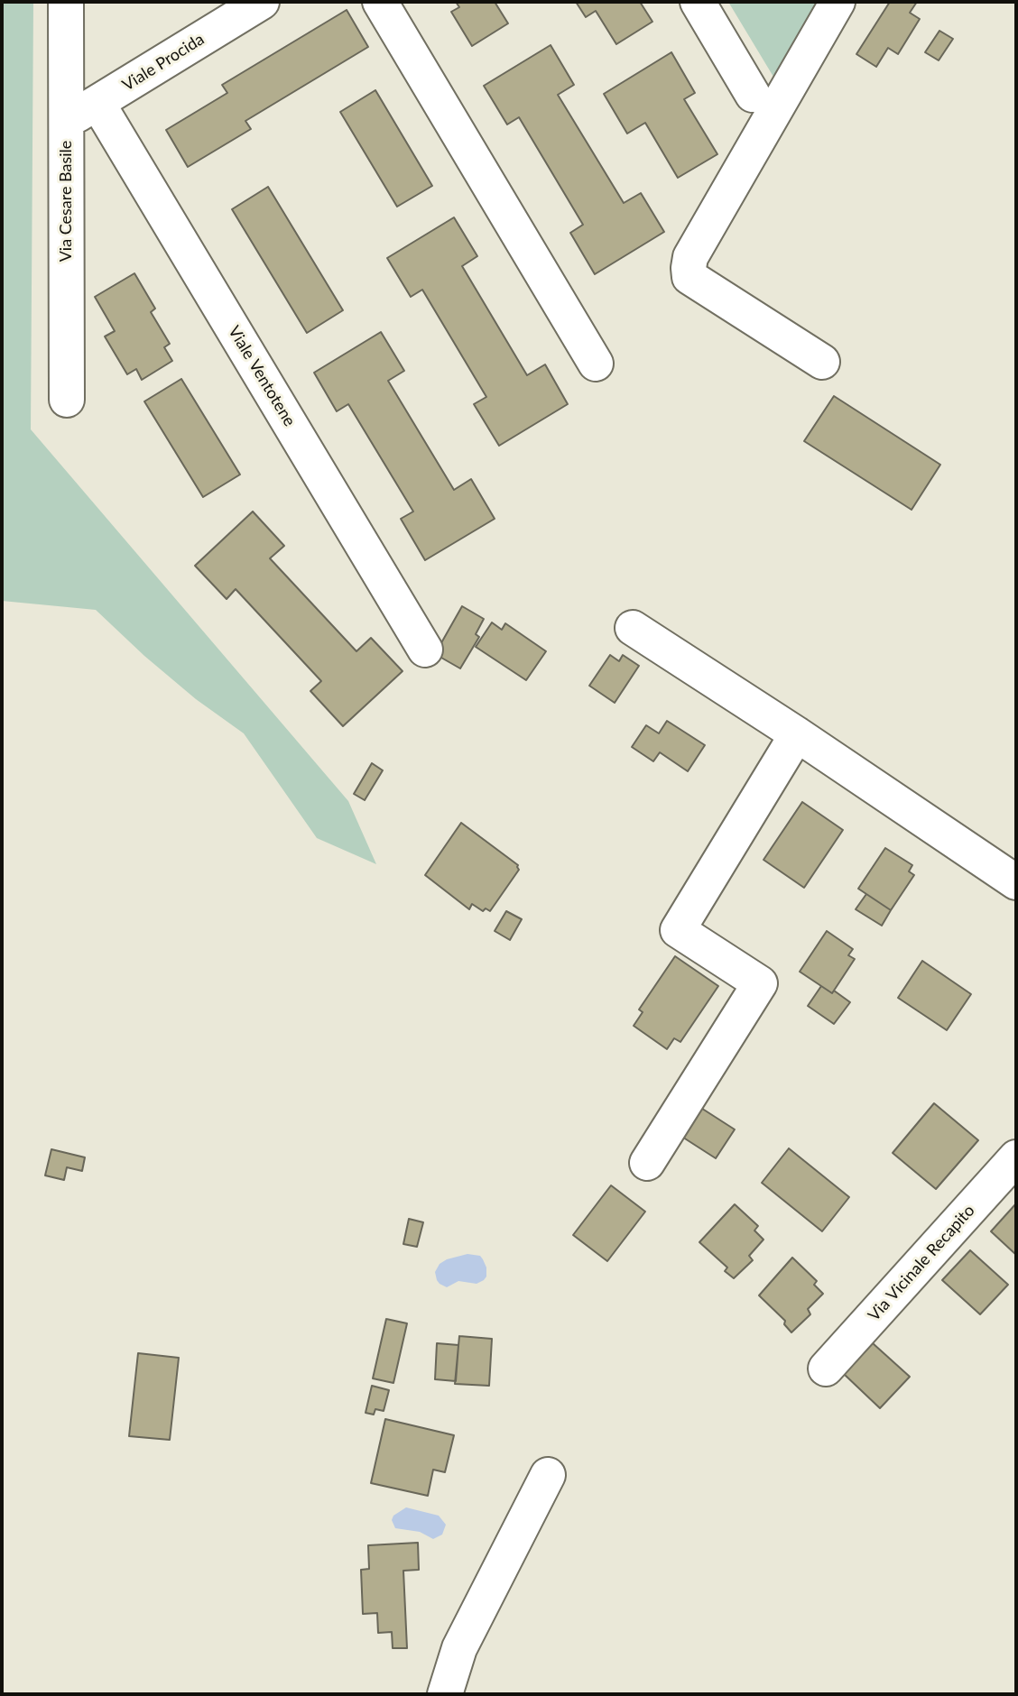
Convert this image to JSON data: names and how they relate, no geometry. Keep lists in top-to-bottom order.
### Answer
{
  "streets": {
    "street": [
      "Viale Procida",
      "Via Cesare Basile",
      "Viale Ventotene",
      "Via Vicinale Recapito"
    ]
  },
  "crossings": [
    ["Viale Procida", "Via Cesare Basile"],
    ["Viale Procida", "Viale Ventotene"]
  ]
}
